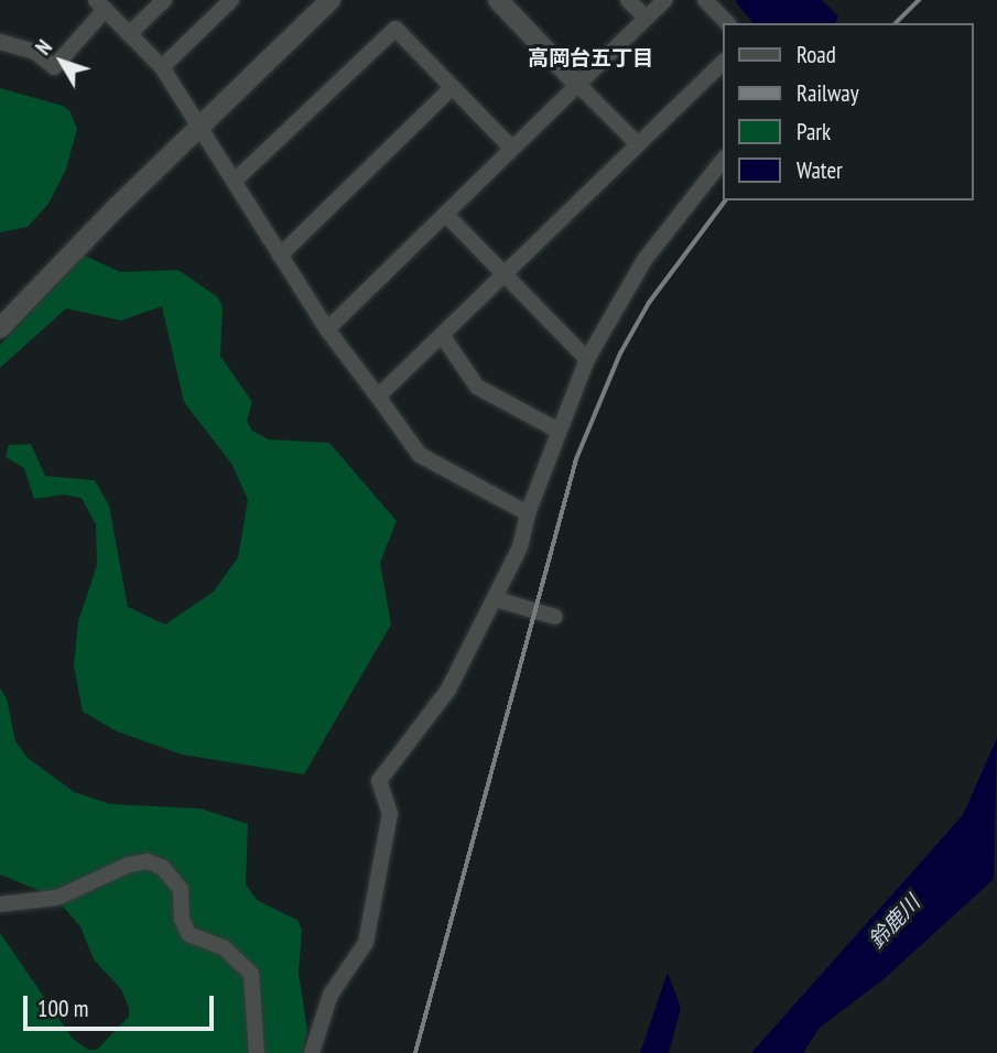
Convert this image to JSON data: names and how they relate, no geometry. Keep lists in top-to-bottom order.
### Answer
{
  "districts": ["高岡台五丁目"],
  "water": ["鈴鹿川"],
  "legend": [
    "Road",
    "Railway",
    "Park",
    "Water"
  ],
  "scale_bar": "100 m",
  "north": "top left"
}
